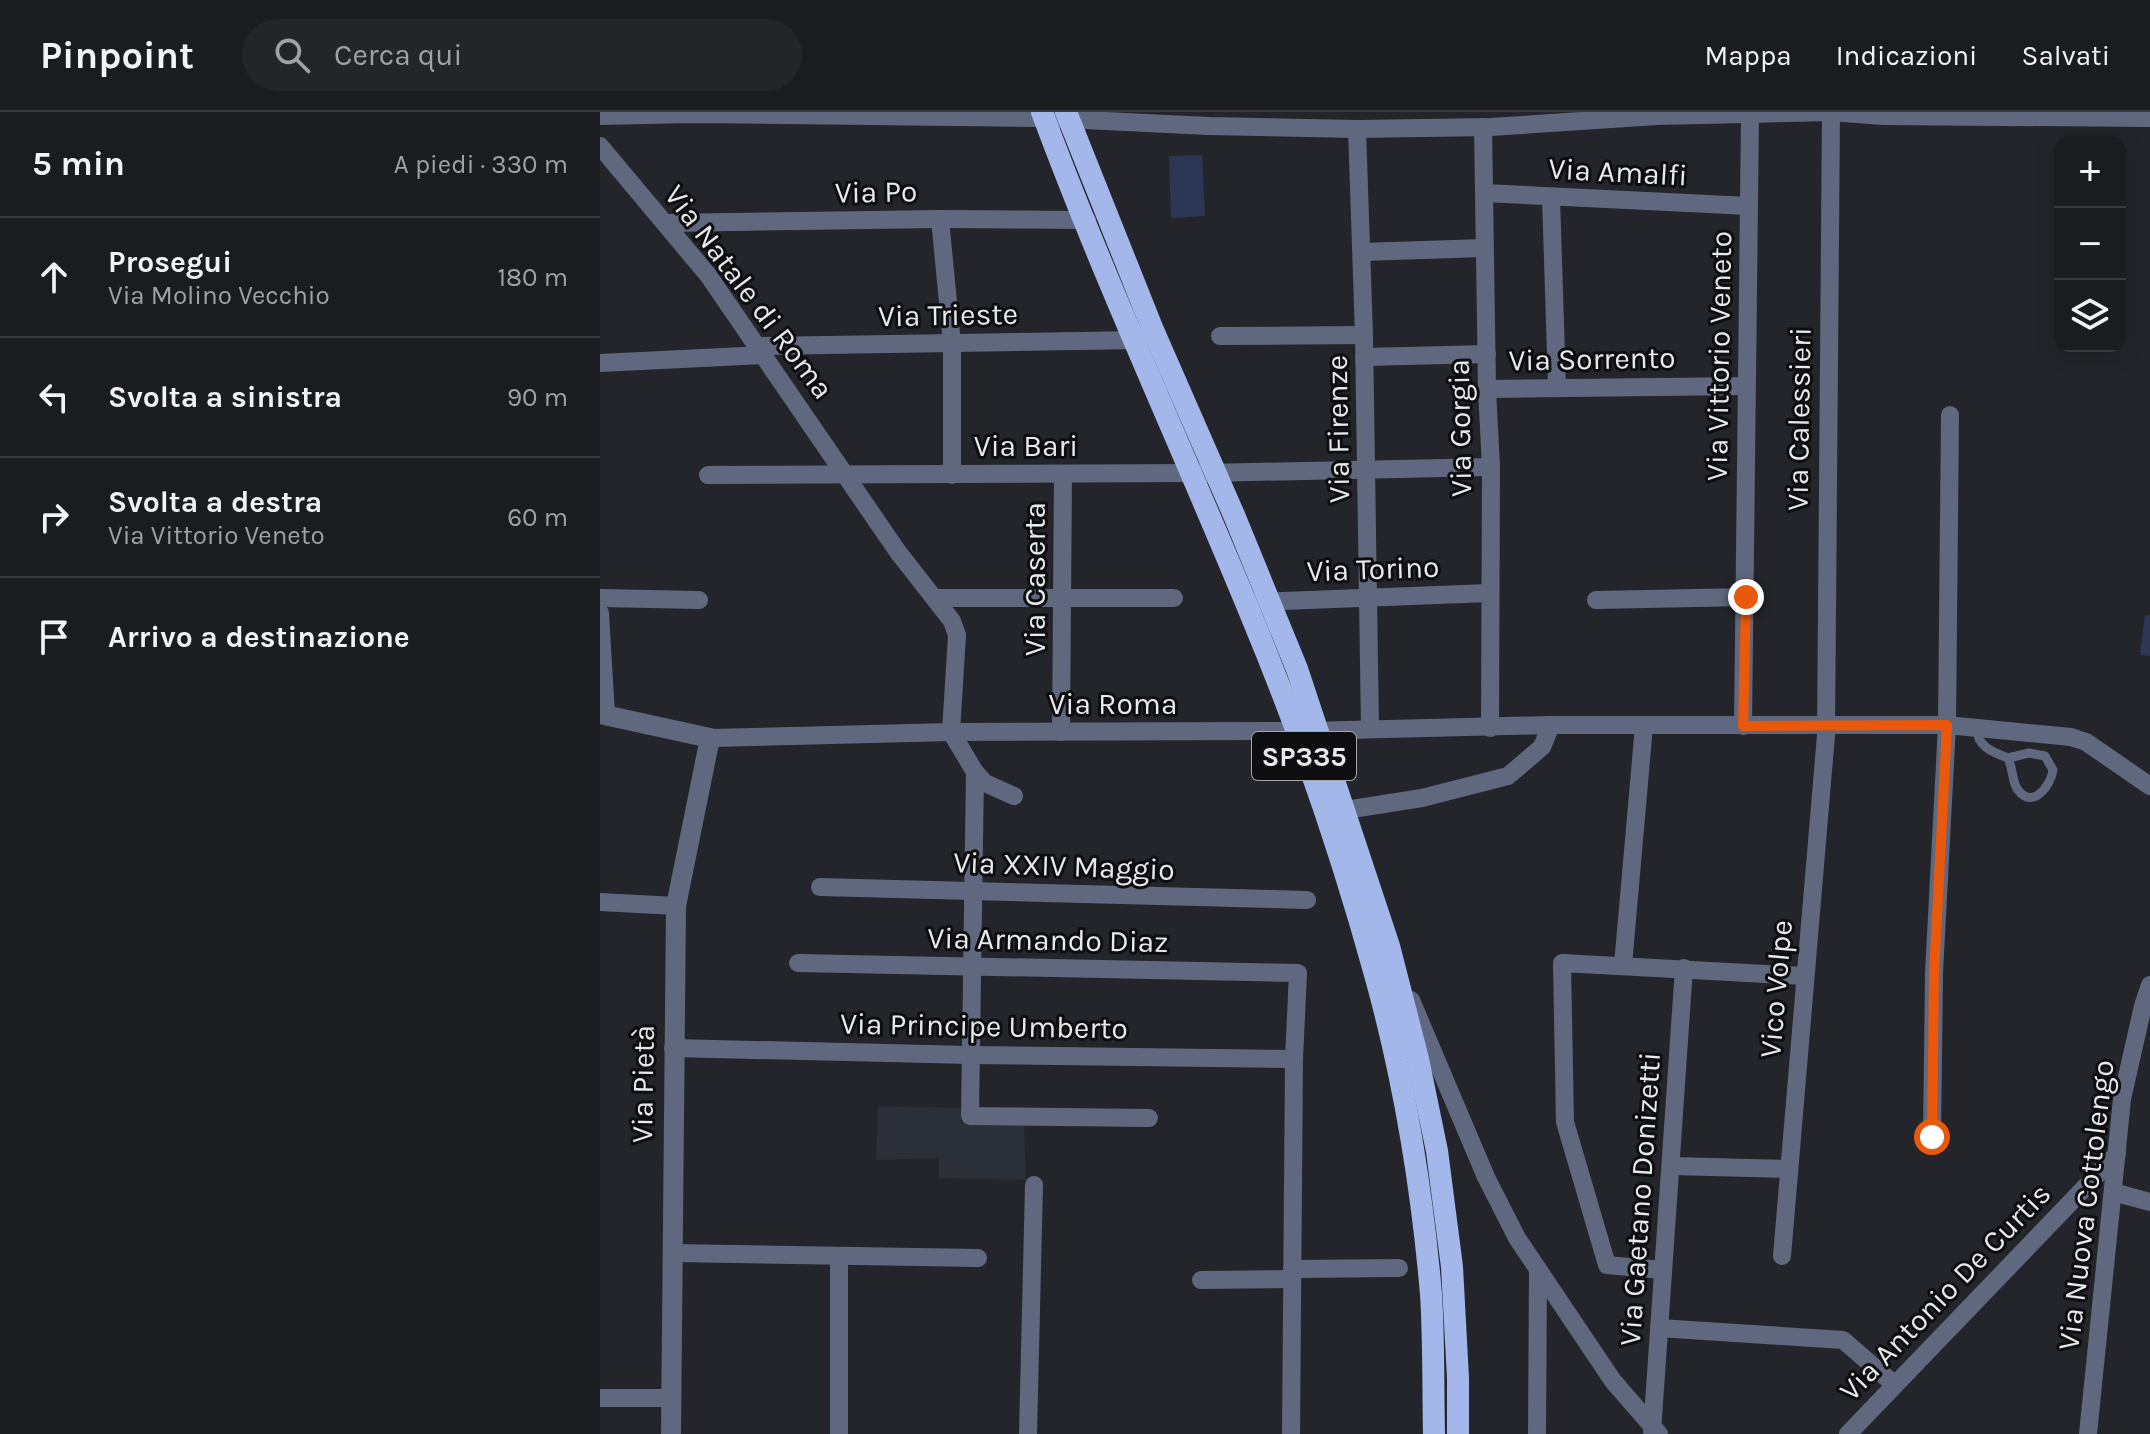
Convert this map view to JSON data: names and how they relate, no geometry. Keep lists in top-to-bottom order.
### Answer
{
  "streets": {
    "highway": ["SP335"],
    "street": [
      "Via Amalfi",
      "Via Po",
      "Via Natale di Roma",
      "Via Trieste",
      "Via Vittorio Veneto",
      "Via Sorrento",
      "Via Calessieri",
      "Via Gorgia",
      "Via Firenze",
      "Via Bari",
      "Via Torino",
      "Via Caserta",
      "Via Roma",
      "Via XXIV Maggio",
      "Via Armando Diaz",
      "Vico Volpe",
      "Via Principe Umberto",
      "Via Pietà",
      "Via Gaetano Donizetti",
      "Via Nuova Cottolengo",
      "Via Antonio De Curtis"
    ]
  },
  "crossings": [
    ["Via Amalfi", "Via Vittorio Veneto"],
    ["Via Amalfi", "Via Gorgia"],
    ["Via Po", "Via Natale di Roma"],
    ["Via Natale di Roma", "Via Trieste"],
    ["Via Natale di Roma", "Via Bari"],
    ["Via Natale di Roma", "Via Roma"],
    ["Via Vittorio Veneto", "Via Sorrento"],
    ["Via Vittorio Veneto", "Via Roma"],
    ["Via Sorrento", "Via Gorgia"],
    ["Via Calessieri", "Via Roma"],
    ["Via Calessieri", "Vico Volpe"],
    ["Via Gorgia", "Via Bari"],
    ["Via Gorgia", "Via Torino"],
    ["Via Gorgia", "Via Roma"],
    ["Via Firenze", "Via Bari"],
    ["Via Firenze", "Via Torino"],
    ["Via Firenze", "Via Roma"],
    ["Via Bari", "Via Caserta"],
    ["Via Caserta", "Via Roma"],
    ["Via Roma", "Vico Volpe"],
    ["Via Roma", "Via Pietà"],
    ["Via Armando Diaz", "Via Principe Umberto"],
    ["Via Principe Umberto", "Via Pietà"],
    ["Via Nuova Cottolengo", "Via Antonio De Curtis"]
  ],
  "page": {
    "header": "Pinpoint",
    "search": "Cerca qui",
    "nav": ["Mappa", "Indicazioni", "Salvati"],
    "heading": ["5 min", "A piedi · 330 m"],
    "map_buttons": ["+", "−"],
    "list": [
      ["Prosegui", "Via Molino Vecchio", "180 m"],
      ["Svolta a sinistra", "90 m"],
      ["Svolta a destra", "Via Vittorio Veneto", "60 m"],
      "Arrivo a destinazione"
    ]
  }
}
